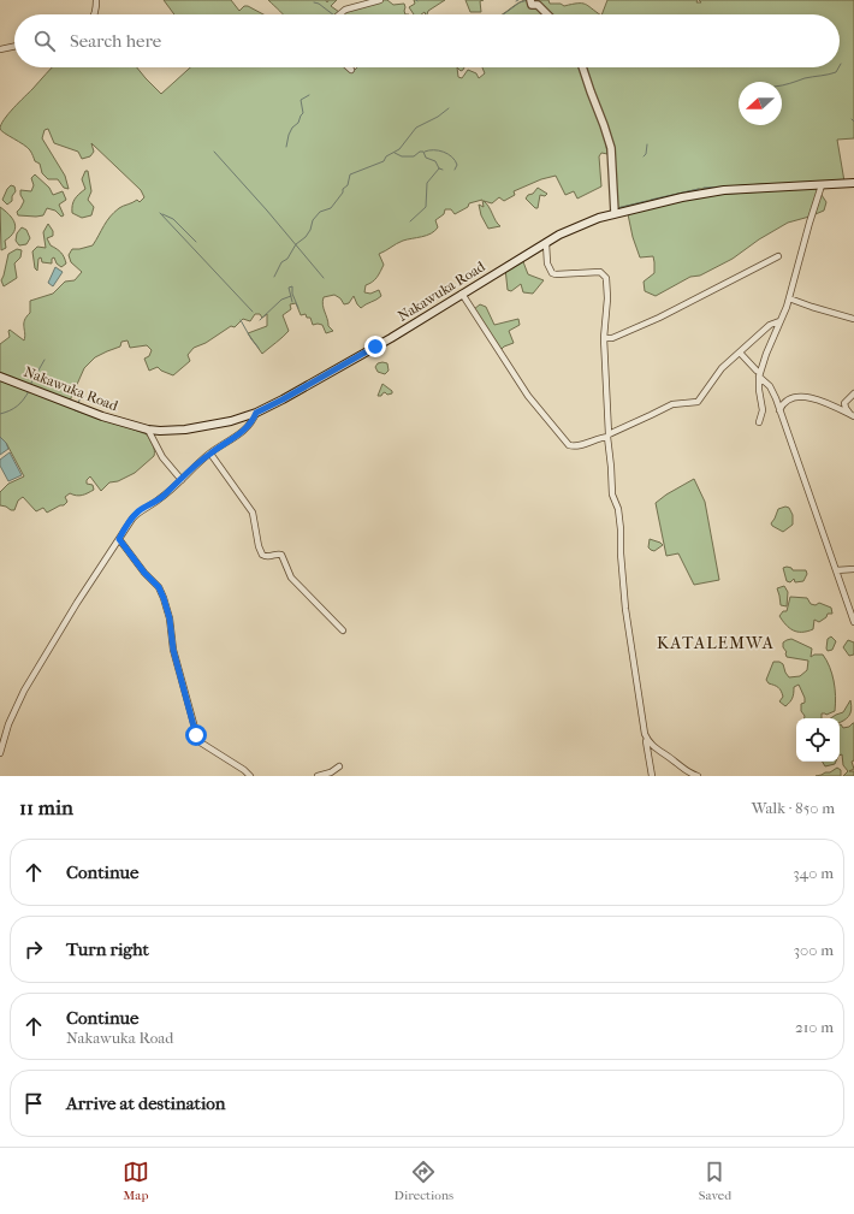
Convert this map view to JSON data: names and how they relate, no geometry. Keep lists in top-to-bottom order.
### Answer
{
  "streets": {
    "main road": ["Nakawuka Road"]
  },
  "districts": ["KATALEMWA"],
  "north": "left",
  "page": {
    "search": "Search here",
    "heading": ["11 min", "Walk · 850 m"],
    "list": [
      ["Continue", "340 m"],
      ["Turn right", "300 m"],
      ["Continue", "Nakawuka Road", "210 m"],
      "Arrive at destination"
    ],
    "nav": ["Map", "Directions", "Saved"]
  }
}
